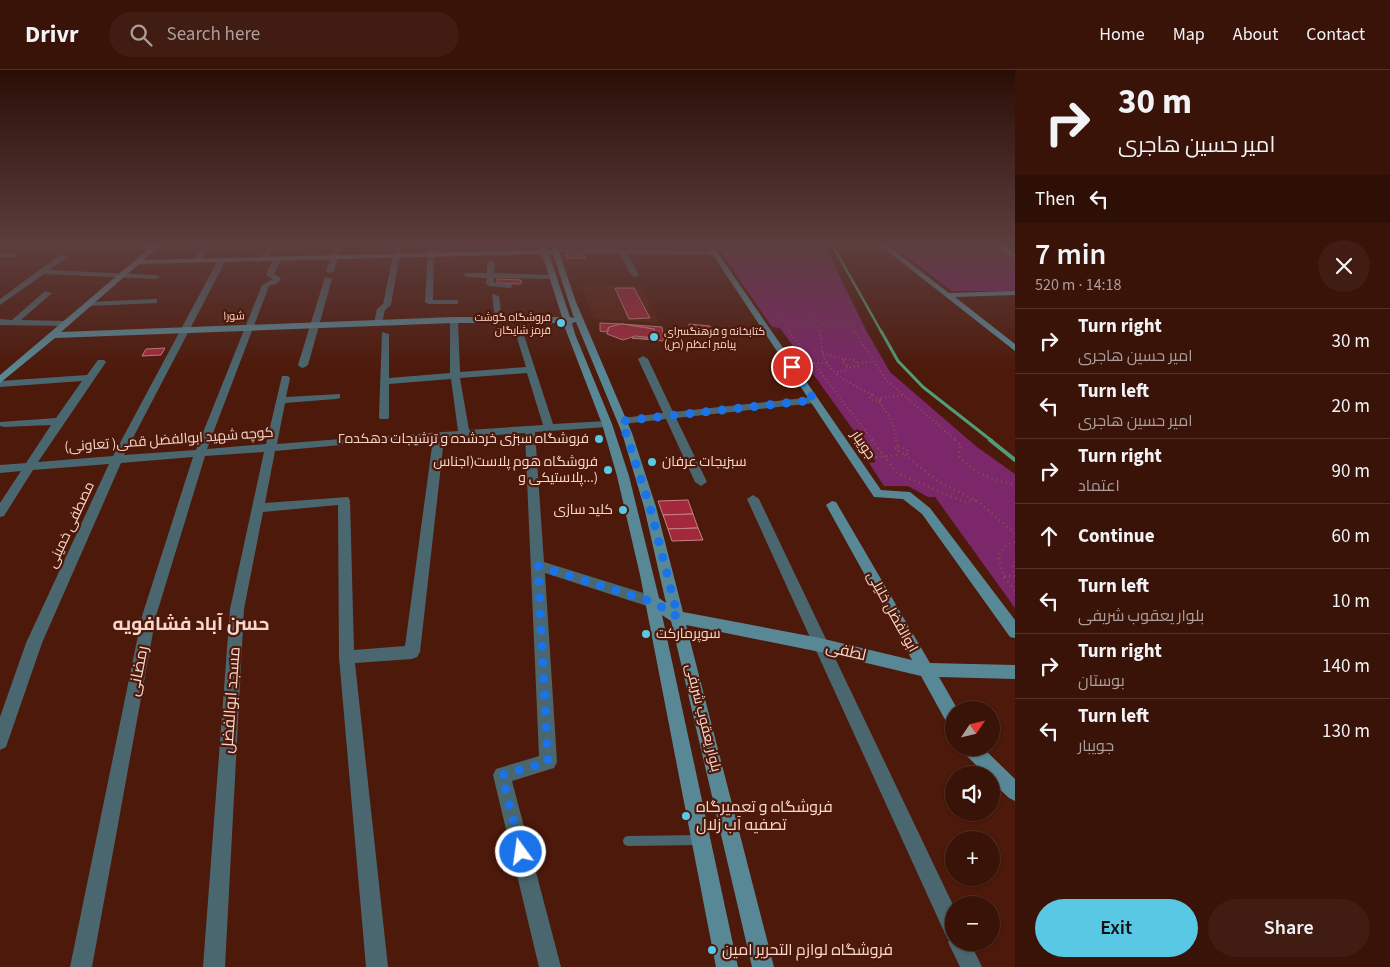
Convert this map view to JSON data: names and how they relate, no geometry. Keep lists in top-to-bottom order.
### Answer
{
  "streets": {
    "street": [
      "شورا",
      "کوچه شهید ابوالفضل قمی( تعاونی)",
      "جویبار",
      "مصطفی خمینی",
      "ابوالفضل خلیلی",
      "لطفی",
      "رمضانی",
      "مسجد ابوالفضل",
      "بلوار یعقوب شریفی"
    ]
  },
  "crossings": [
    ["شورا", "مصطفی خمینی"],
    ["شورا", "رمضانی"],
    ["شورا", "بلوار یعقوب شریفی"],
    ["کوچه شهید ابوالفضل قمی( تعاونی)", "مصطفی خمینی"],
    ["کوچه شهید ابوالفضل قمی( تعاونی)", "رمضانی"],
    ["کوچه شهید ابوالفضل قمی( تعاونی)", "مسجد ابوالفضل"],
    ["ابوالفضل خلیلی", "لطفی"],
    ["لطفی", "بلوار یعقوب شریفی"]
  ],
  "districts": ["حسن آباد فشافویه"],
  "places": [
    "فروشگاه گوشت قرمز شایگان",
    "کتابخانه و فرهنگسرای پیامبر اعظم (ص)",
    "فروشگاه سبزی خردشده و ترشیجات دهکده۲",
    "سبزیجات عرفان",
    "فروشگاه هوم پلاست(اجناس پلاستیکی و...)",
    "کلید سازی",
    "سوپرمارکت",
    "فروشگاه و تعمیرگاه تصفیه آب زلال",
    "فروشگاه لوازم التحریر امین"
  ],
  "north": "top right",
  "page": {
    "header": "Drivr",
    "search": "Search here",
    "nav": [
      "Home",
      "Map",
      "About",
      "Contact"
    ],
    "turn": ["30 m", "امیر حسین هاجری"],
    "then": "Then",
    "heading": ["7 min", "520 m · 14:18"],
    "list": [
      {
        "name": "Turn right",
        "note": "امیر حسین هاجری",
        "value": "30 m"
      },
      {
        "name": "Turn left",
        "note": "امیر حسین هاجری",
        "value": "20 m"
      },
      {
        "name": "Turn right",
        "note": "اعتماد",
        "value": "90 m"
      },
      {
        "name": "Continue",
        "value": "60 m"
      },
      {
        "name": "Turn left",
        "note": "بلوار یعقوب شریفی",
        "value": "10 m"
      },
      {
        "name": "Turn right",
        "note": "بوستان",
        "value": "140 m"
      },
      {
        "name": "Turn left",
        "note": "جویبار",
        "value": "130 m"
      }
    ],
    "map_buttons": ["+", "−"],
    "buttons": ["Exit", "Share"]
  }
}
